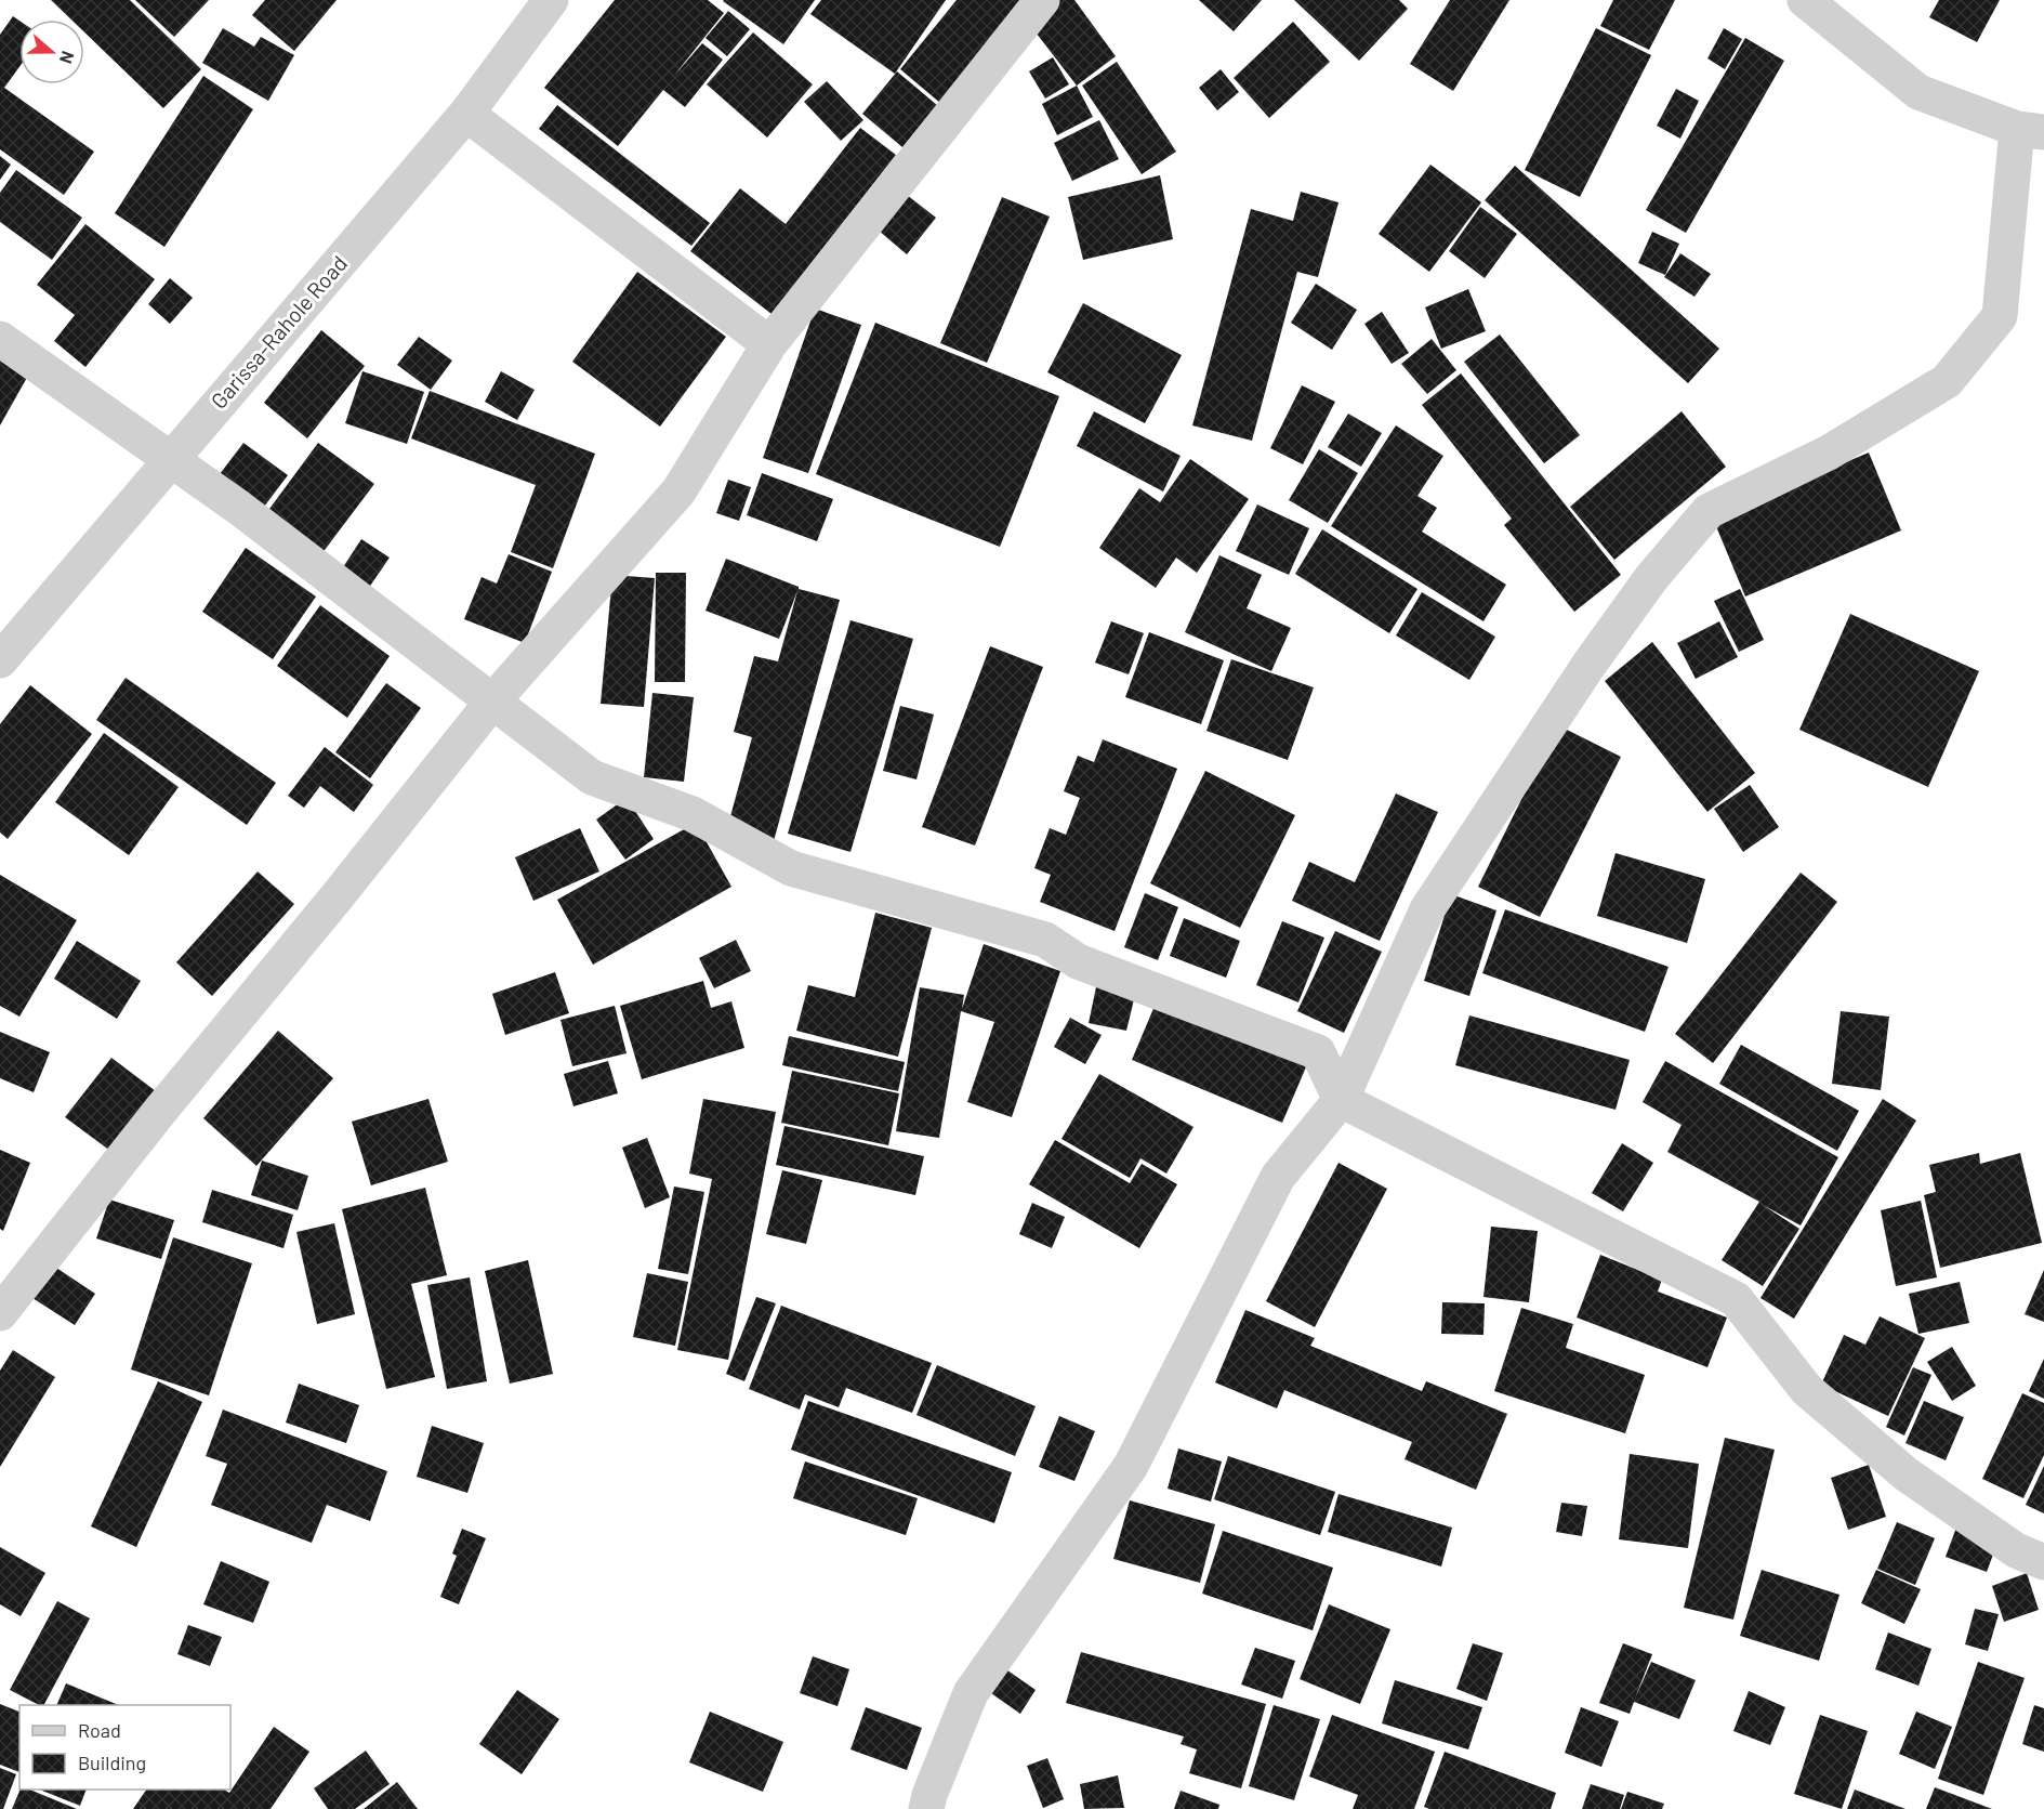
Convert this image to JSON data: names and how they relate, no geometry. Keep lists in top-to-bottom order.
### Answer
{
  "streets": {
    "street": ["Garissa-Rahole Road"]
  },
  "legend": ["Road", "Building"],
  "north": "right"
}
